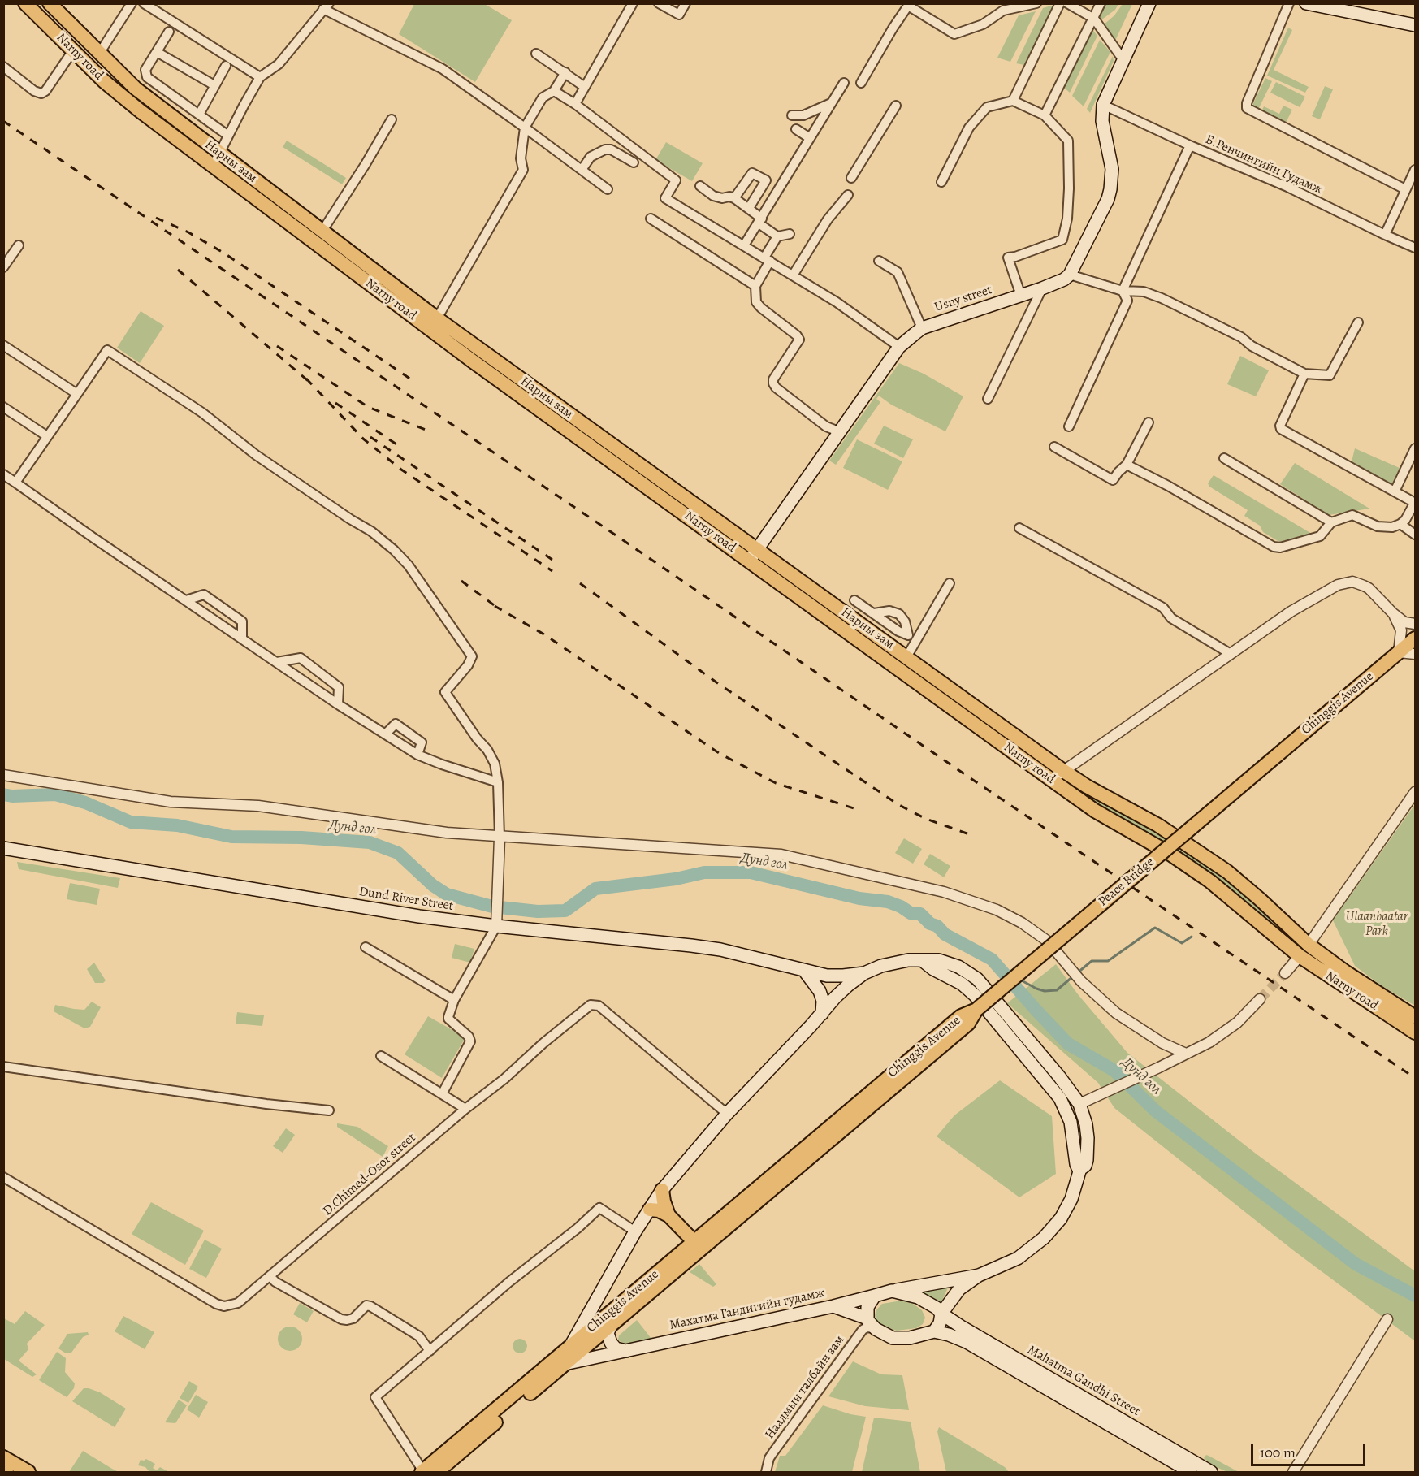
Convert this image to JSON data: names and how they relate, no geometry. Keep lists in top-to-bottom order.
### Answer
{
  "streets": {
    "main road": [
      "Narny road",
      "Нарны зам",
      "Usny street",
      "Chinggis Avenue",
      "Peace Bridge",
      "Dund River Street",
      "Махатма Гандигийн гудамж",
      "Mahatma Gandhi Street"
    ],
    "street": ["Б.Ренчингийн Гудамж", "D.Chimed-Osor street", "Наадмын талбайн зам"]
  },
  "crossings": [
    ["Narny road", "Нарны зам"],
    ["Narny road", "Usny street"],
    ["Нарны зам", "Usny street"],
    ["Chinggis Avenue", "Peace Bridge"],
    ["Chinggis Avenue", "Махатма Гандигийн гудамж"],
    ["Махатма Гандигийн гудамж", "Mahatma Gandhi Street"],
    ["Махатма Гандигийн гудамж", "Наадмын талбайн зам"],
    ["Mahatma Gandhi Street", "Наадмын талбайн зам"]
  ],
  "water": ["Дунд гол"],
  "parks": ["Ulaanbaatar Park"],
  "scale_bar": "100 m"
}
